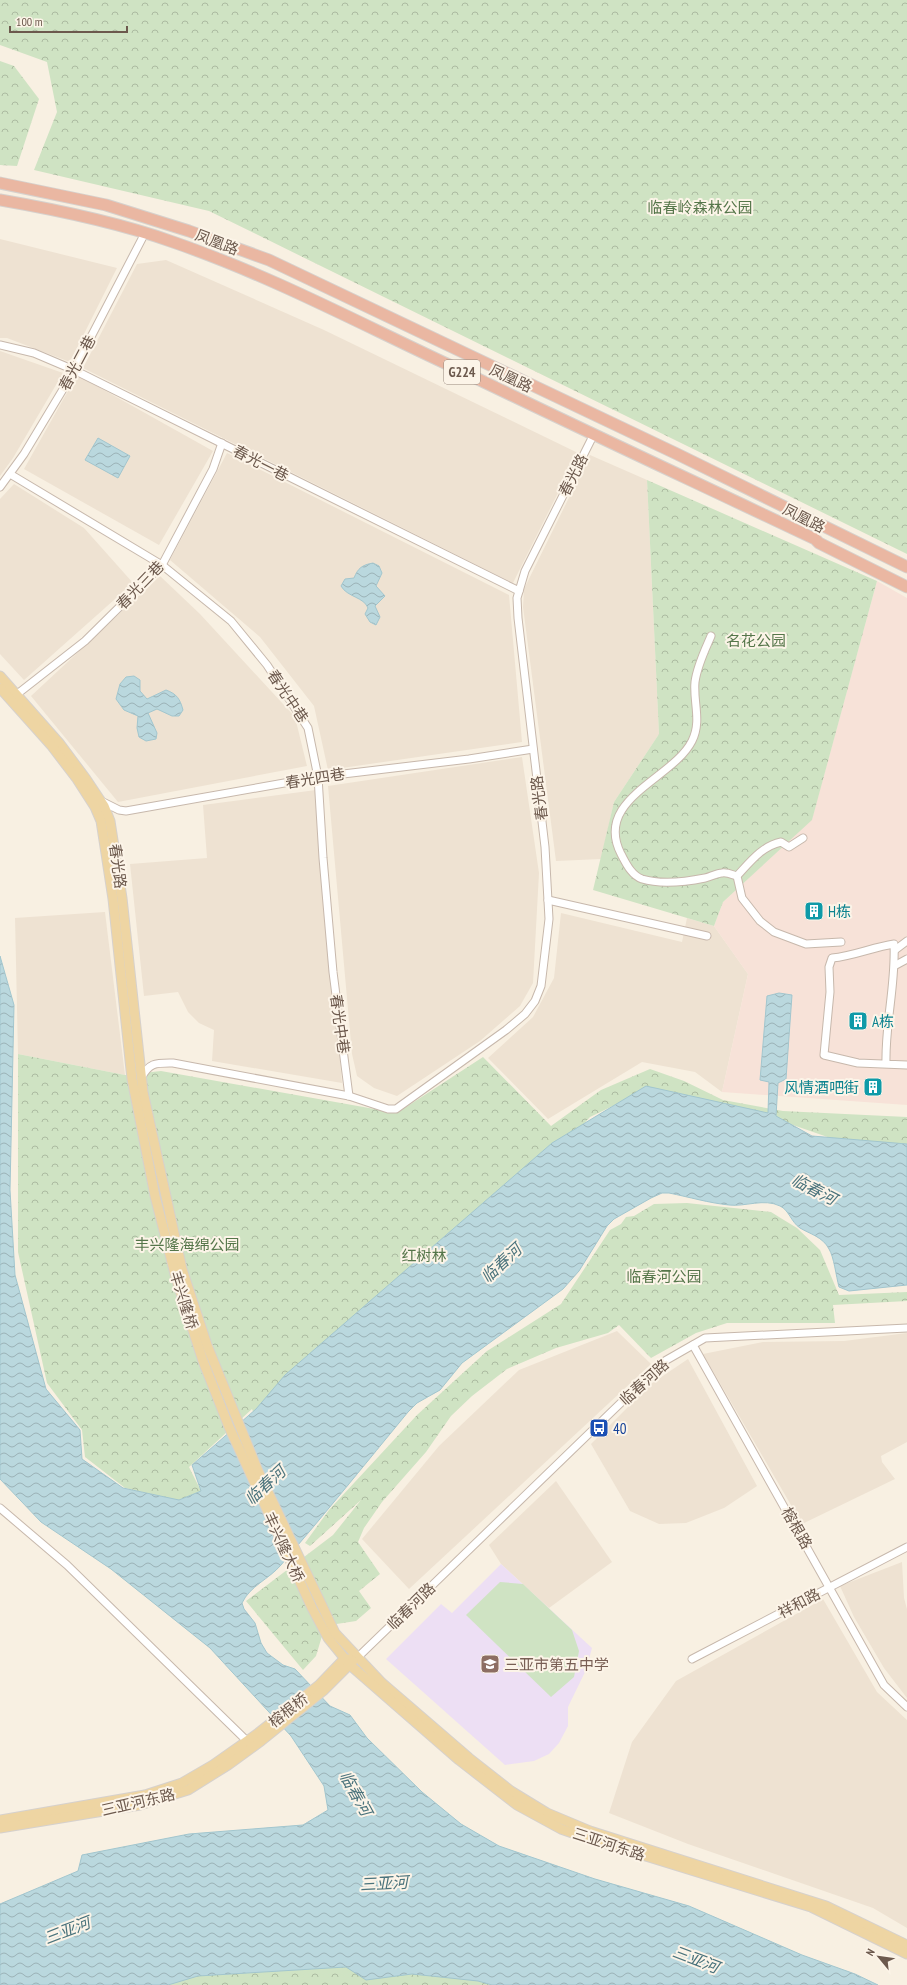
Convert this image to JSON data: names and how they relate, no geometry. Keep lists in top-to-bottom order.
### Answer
{
  "streets": {
    "highway": ["凤凰路", "G224"],
    "main road": [
      "春光路",
      "丰兴隆桥",
      "丰兴隆大桥",
      "榕根桥",
      "三亚河东路"
    ],
    "street": [
      "春光二巷",
      "春光一巷",
      "春光三巷",
      "春光中巷",
      "春光四巷",
      "临春河路",
      "榕根路",
      "祥和路"
    ]
  },
  "crossings": [
    ["凤凰路", "春光二巷"],
    ["凤凰路", "春光路"],
    ["春光二巷", "春光一巷"],
    ["春光二巷", "春光中巷"],
    ["春光一巷", "春光路"],
    ["春光一巷", "春光三巷"],
    ["春光路", "春光三巷"],
    ["春光路", "春光中巷"],
    ["春光路", "春光四巷"],
    ["春光路", "丰兴隆桥"],
    ["春光三巷", "春光中巷"],
    ["春光中巷", "春光四巷"],
    ["丰兴隆桥", "丰兴隆大桥"],
    ["临春河路", "榕根路"],
    ["临春河路", "三亚河东路"],
    ["榕根路", "祥和路"],
    ["丰兴隆大桥", "三亚河东路"],
    ["榕根桥", "三亚河东路"]
  ],
  "water": ["临春河", "三亚河"],
  "parks": [
    "临春岭森林公园",
    "名花公园",
    "丰兴隆海绵公园",
    "红树林",
    "临春河公园"
  ],
  "places": {
    "building": ["H栋", "A栋", "风情酒吧街"],
    "bus stop": ["40"],
    "school or university": ["三亚市第五中学"]
  },
  "scale_bar": "100 m",
  "north": "top left"
}
